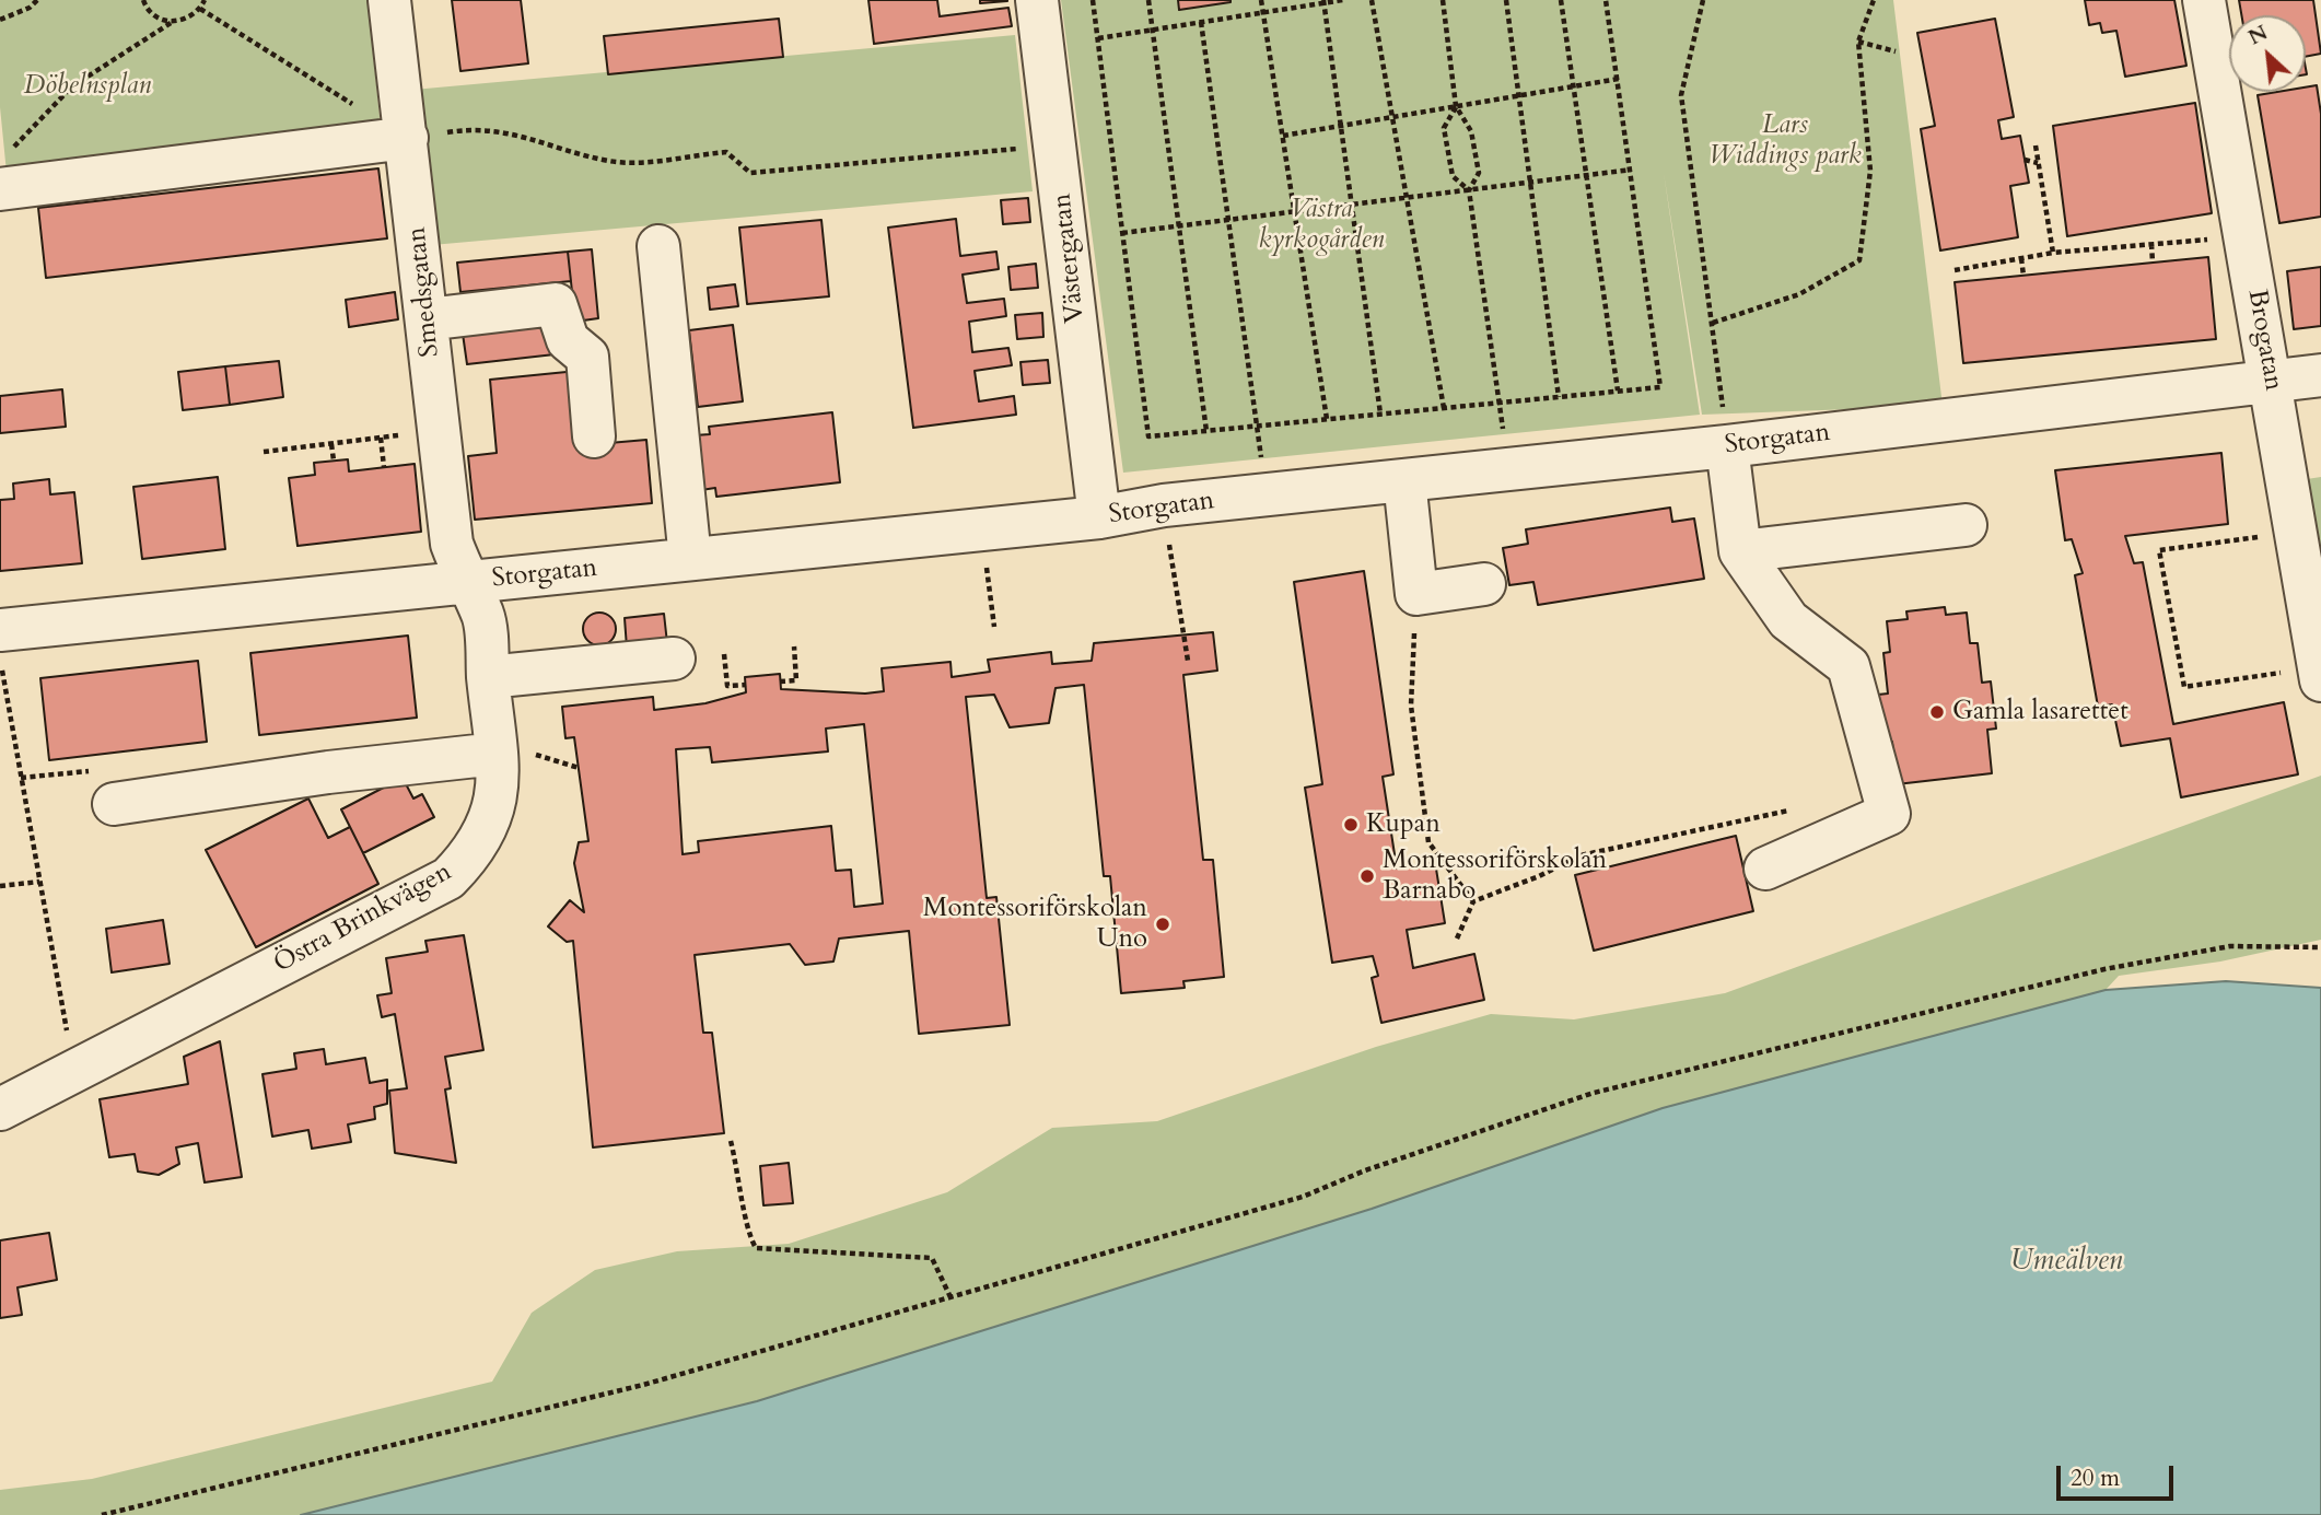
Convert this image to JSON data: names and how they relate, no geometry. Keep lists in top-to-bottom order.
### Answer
{
  "streets": {
    "street": [
      "Västergatan",
      "Smedsgatan",
      "Brogatan",
      "Storgatan",
      "Östra Brinkvägen"
    ]
  },
  "crossings": [
    ["Västergatan", "Storgatan"],
    ["Smedsgatan", "Storgatan"],
    ["Smedsgatan", "Östra Brinkvägen"],
    ["Brogatan", "Storgatan"],
    ["Storgatan", "Östra Brinkvägen"]
  ],
  "water": ["Umeälven"],
  "parks": ["Döbelnsplan", "Lars Widdings park", "Västra kyrkogården"],
  "places": [
    "Gamla lasarettet",
    "Kupan",
    "Montessoriförskolan Barnabo",
    "Montessoriförskolan Uno"
  ],
  "scale_bar": "20 m",
  "north": "top left"
}
